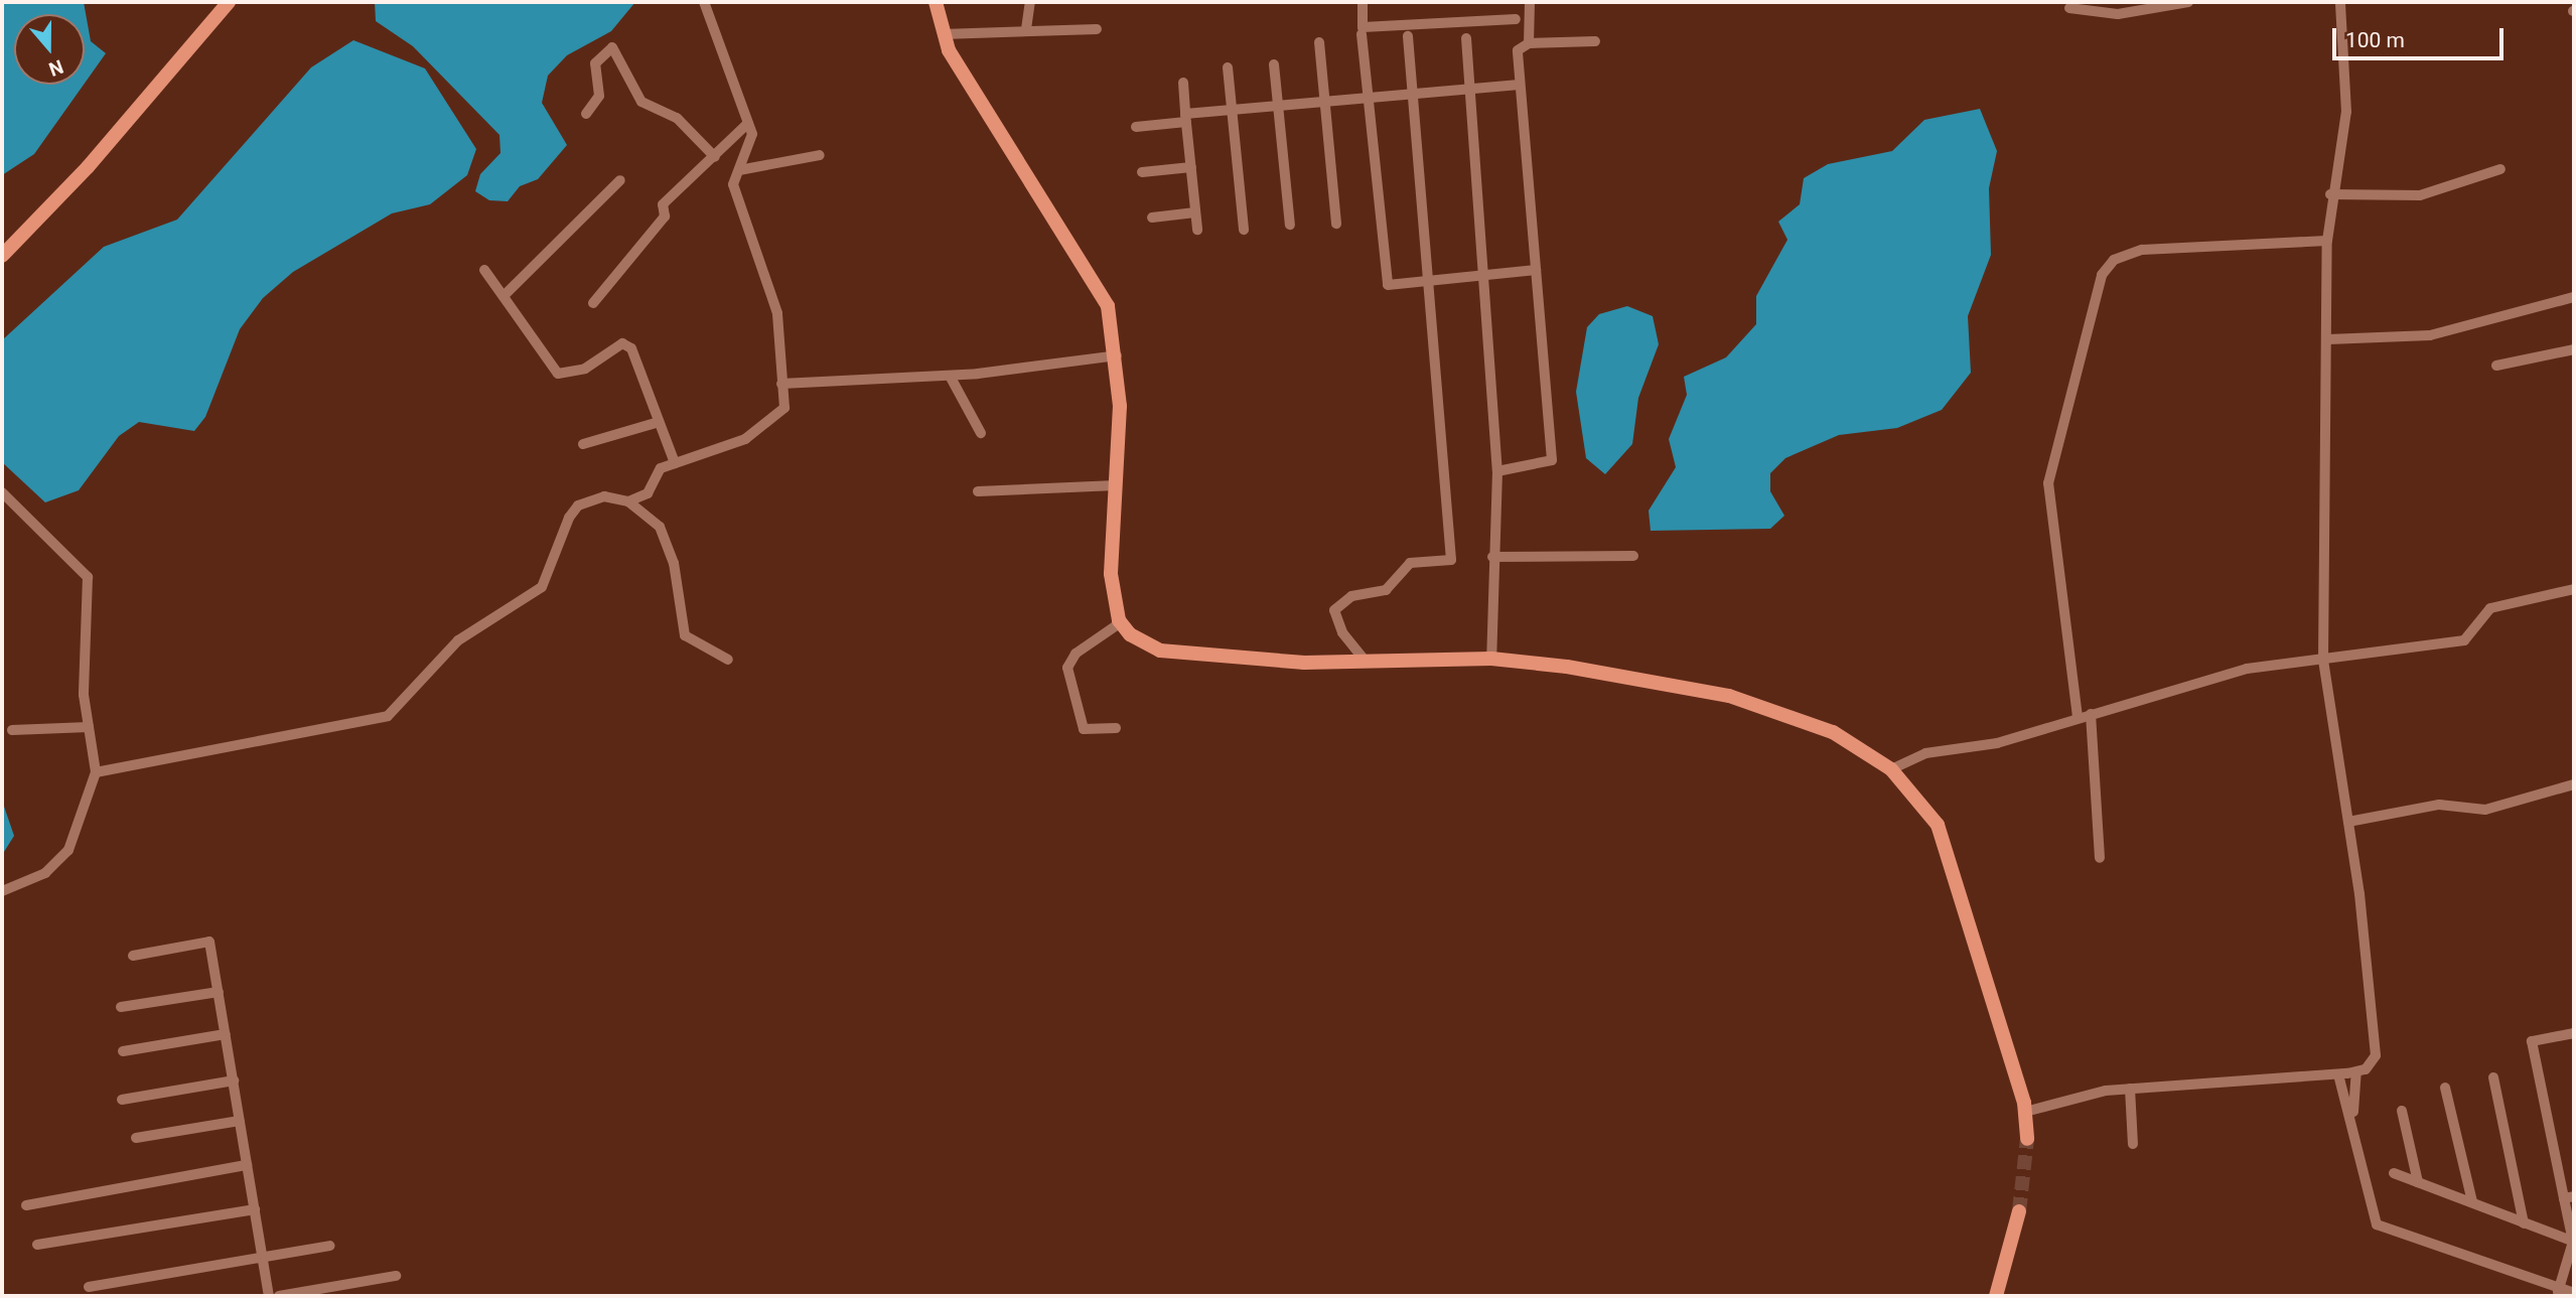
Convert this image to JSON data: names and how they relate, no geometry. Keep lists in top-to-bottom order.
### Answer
{
  "scale_bar": "100 m",
  "north": "bottom"
}
